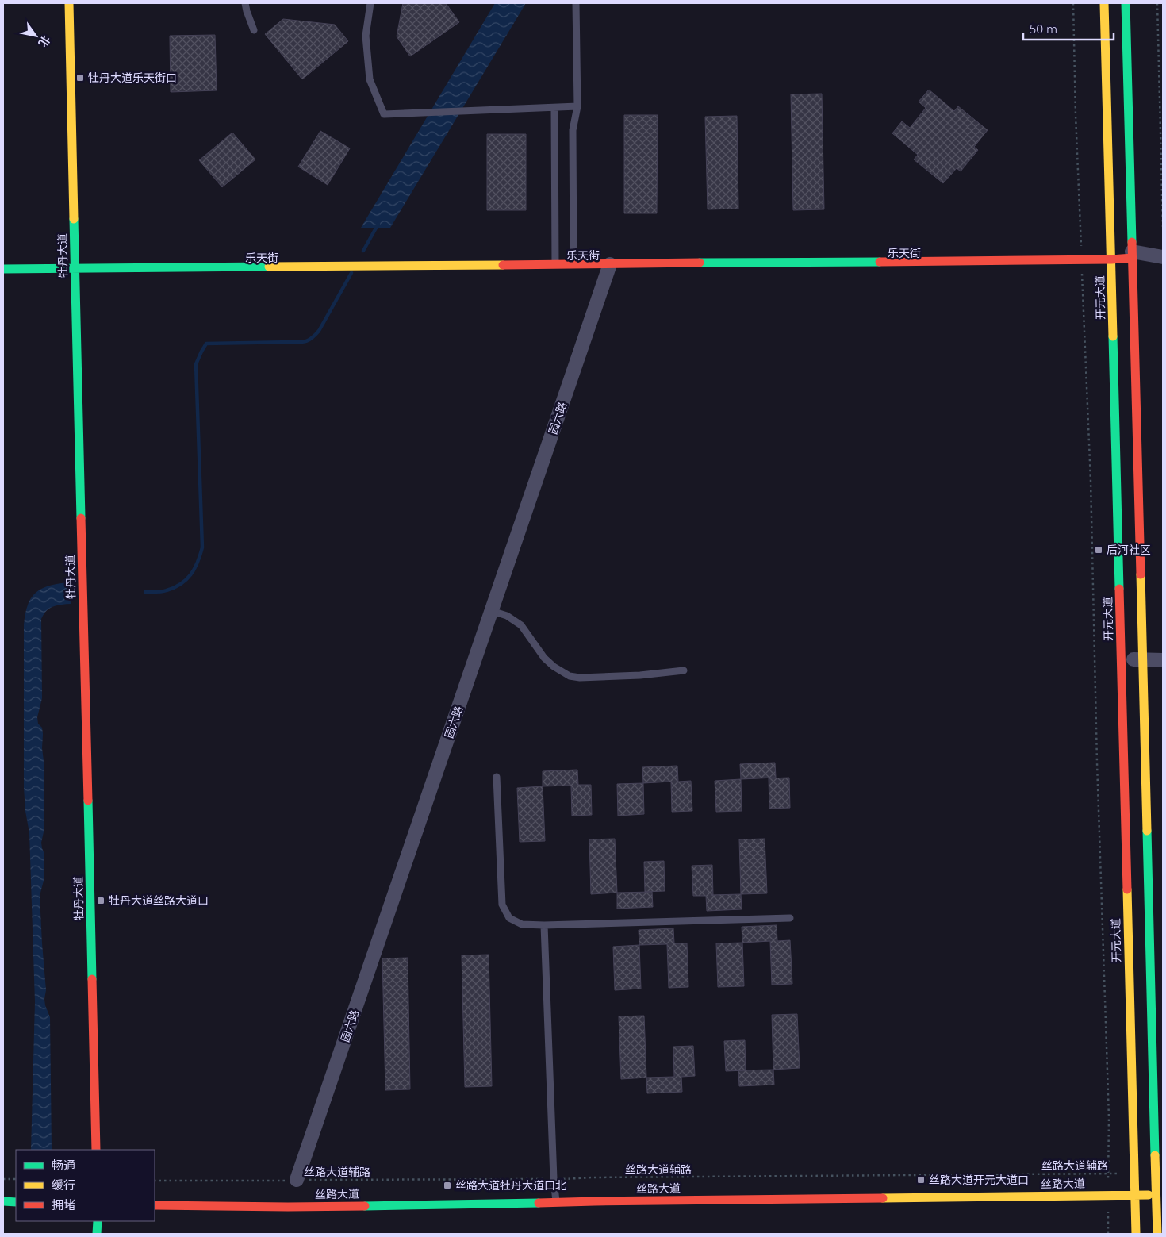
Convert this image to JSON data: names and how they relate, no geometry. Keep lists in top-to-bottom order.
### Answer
{
  "streets": {
    "main road": [
      "乐天街",
      "牡丹大道",
      "开元大道",
      "丝路大道"
    ],
    "street": ["园六路"],
    "path": ["丝路大道辅路"]
  },
  "crossings": [
    ["乐天街", "牡丹大道"],
    ["乐天街", "开元大道"],
    ["乐天街", "园六路"],
    ["开元大道", "丝路大道辅路"],
    ["开元大道", "丝路大道"],
    ["园六路", "丝路大道辅路"]
  ],
  "places": {
    "transit": [
      "牡丹大道乐天街口",
      "后河社区",
      "牡丹大道丝路大道口",
      "丝路大道开元大道口",
      "丝路大道牡丹大道口北"
    ]
  },
  "legend": ["畅通", "缓行", "拥堵"],
  "scale_bar": "50 m",
  "north": "bottom right"
}
